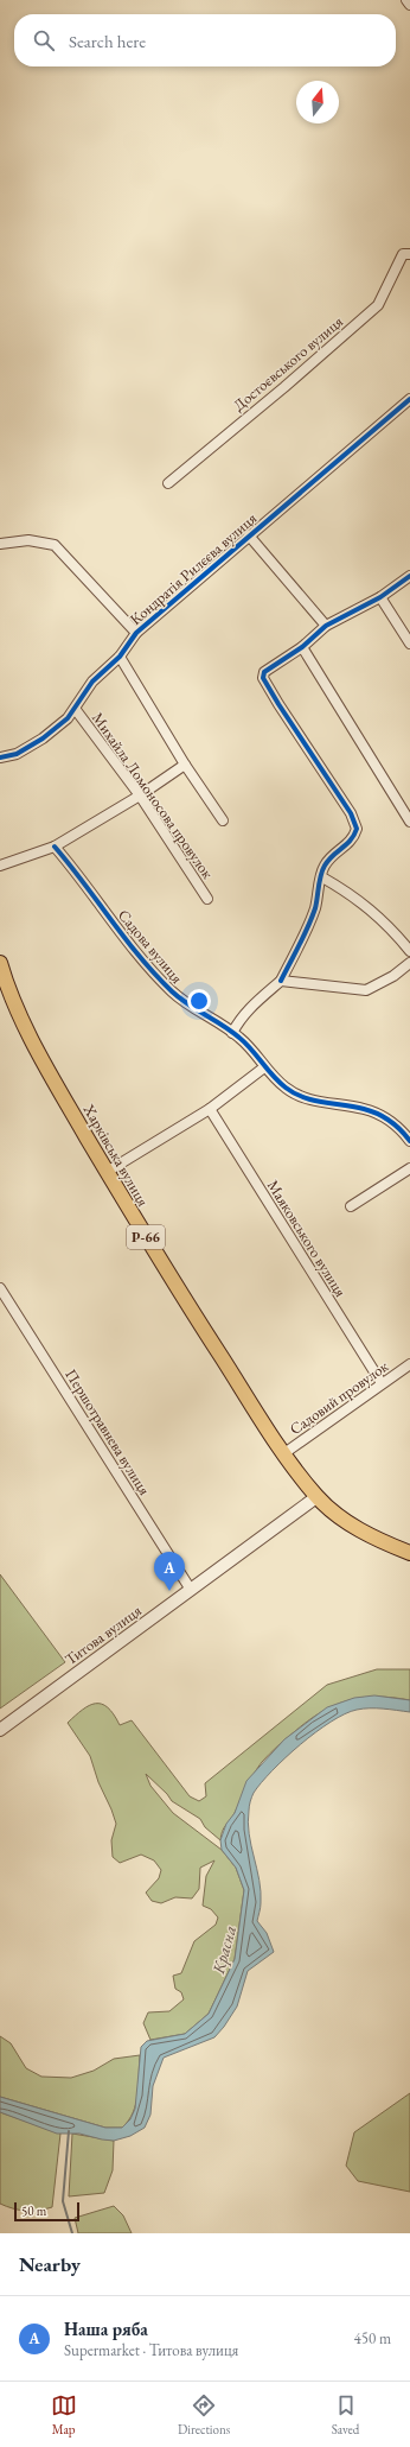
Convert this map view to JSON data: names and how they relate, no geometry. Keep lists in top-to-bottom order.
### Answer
{
  "streets": {
    "main road": ["Харківська вулиця", "Р-66"],
    "street": [
      "Достоєвського вулиця",
      "Кондратія Рилєєва вулиця",
      "Михайла Ломоносова провулок",
      "Садова вулиця",
      "Маяковського вулиця",
      "Садовий провулок",
      "Першотравнева вулиця",
      "Титова вулиця"
    ]
  },
  "crossings": [
    ["Кондратія Рилєєва вулиця", "Михайла Ломоносова провулок"],
    ["Харківська вулиця", "Р-66"],
    ["Харківська вулиця", "Садовий провулок"],
    ["Харківська вулиця", "Титова вулиця"],
    ["Р-66", "Титова вулиця"],
    ["Маяковського вулиця", "Садовий провулок"],
    ["Першотравнева вулиця", "Титова вулиця"]
  ],
  "water": ["Красна"],
  "scale_bar": "50 m",
  "north": "top",
  "page": {
    "search": "Search here",
    "pins": "A",
    "scale": "50 m",
    "heading": "Nearby",
    "list": [
      {
        "mark": "A",
        "name": "Наша ряба",
        "note": "Supermarket · Титова вулиця",
        "value": "450 m"
      }
    ],
    "nav": ["Map", "Directions", "Saved"]
  }
}
